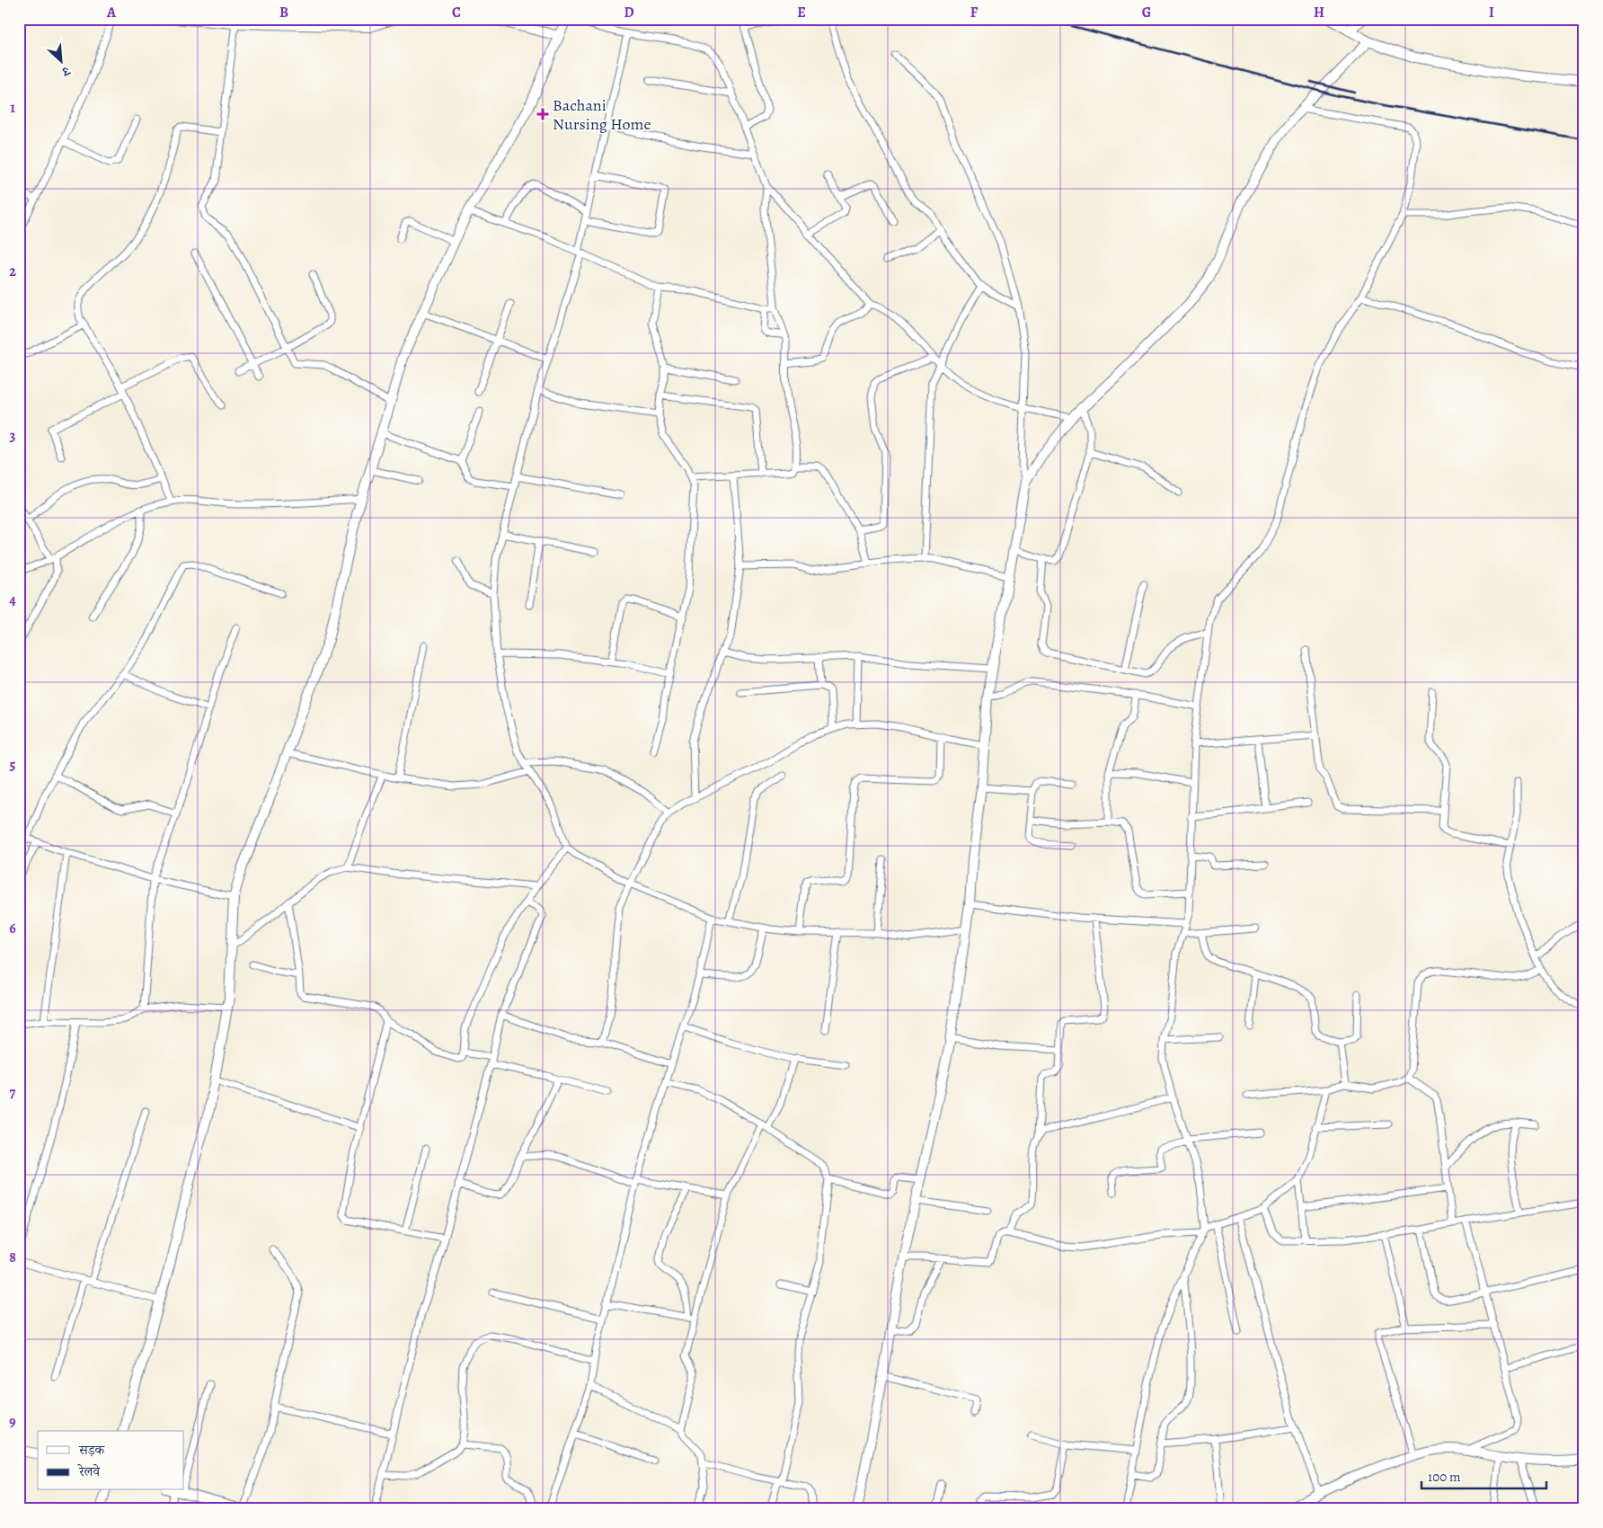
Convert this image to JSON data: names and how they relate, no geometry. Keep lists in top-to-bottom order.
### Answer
{
  "places": {
    "health": ["Bachani Nursing Home"]
  },
  "legend": ["सड़क", "रेलवे"],
  "scale_bar": "100 m",
  "north": "bottom right",
  "grid": {
    "columns": [
      "A",
      "B",
      "C",
      "D",
      "E",
      "F",
      "G",
      "H",
      "I"
    ],
    "rows": [
      "1",
      "2",
      "3",
      "4",
      "5",
      "6",
      "7",
      "8",
      "9"
    ]
  }
}
